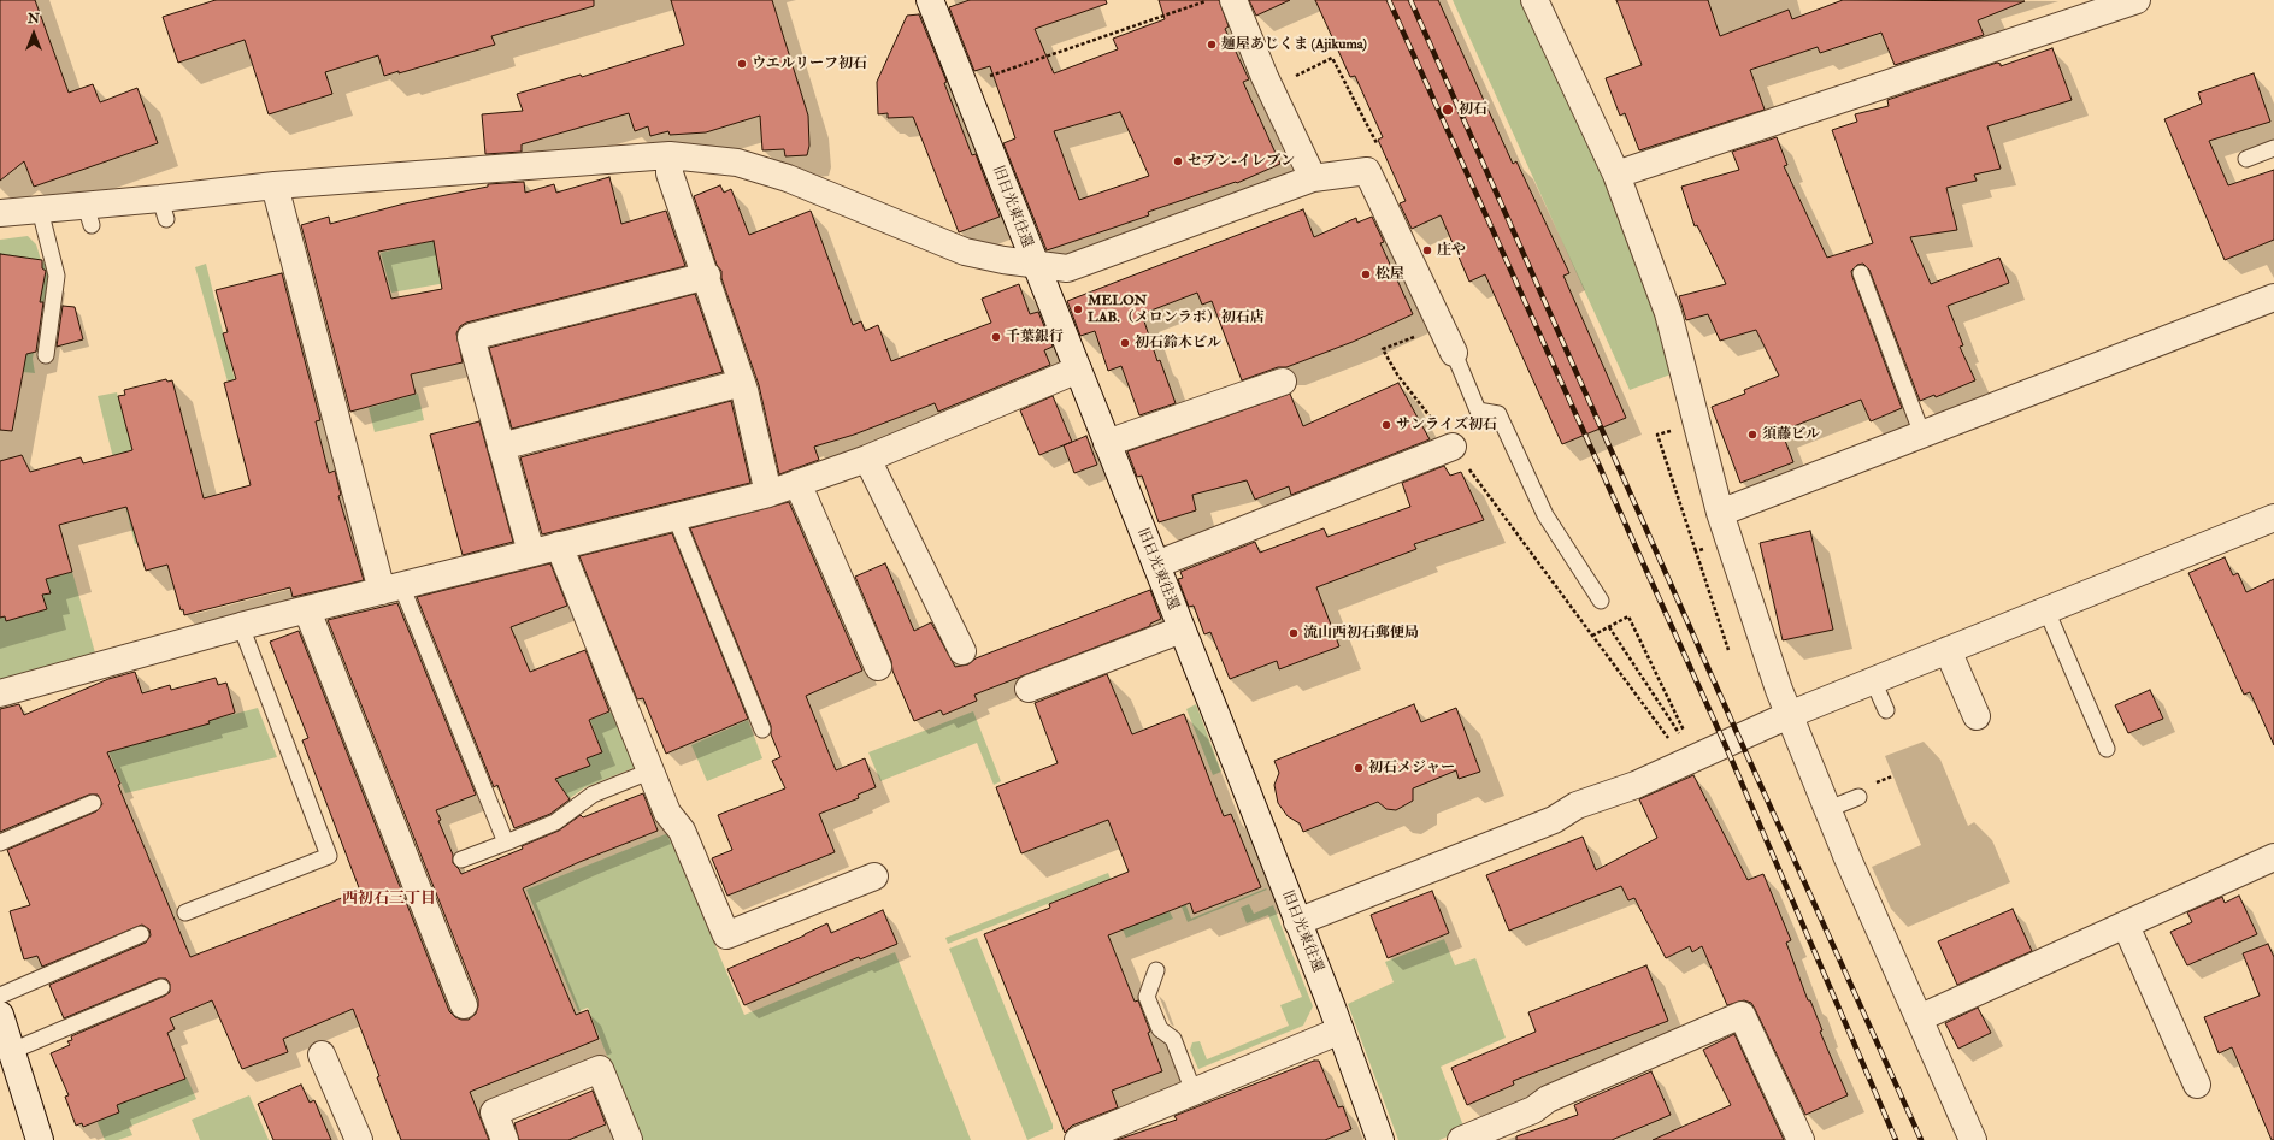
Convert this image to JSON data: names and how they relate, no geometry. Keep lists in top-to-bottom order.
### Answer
{
  "streets": {
    "street": ["旧日光東往還"]
  },
  "districts": ["西初石三丁目"],
  "places": [
    "麺屋あじくま (Ajikuma)",
    "ウエルリーフ初石",
    "初石",
    "セブン-イレブン",
    "庄や",
    "松屋",
    "MELON LAB.（メロンラボ）初石店",
    "千葉銀行",
    "初石鈴木ビル",
    "サンライズ初石",
    "須藤ビル",
    "流山西初石郵便局",
    "初石メジャー"
  ],
  "north": "top"
}
